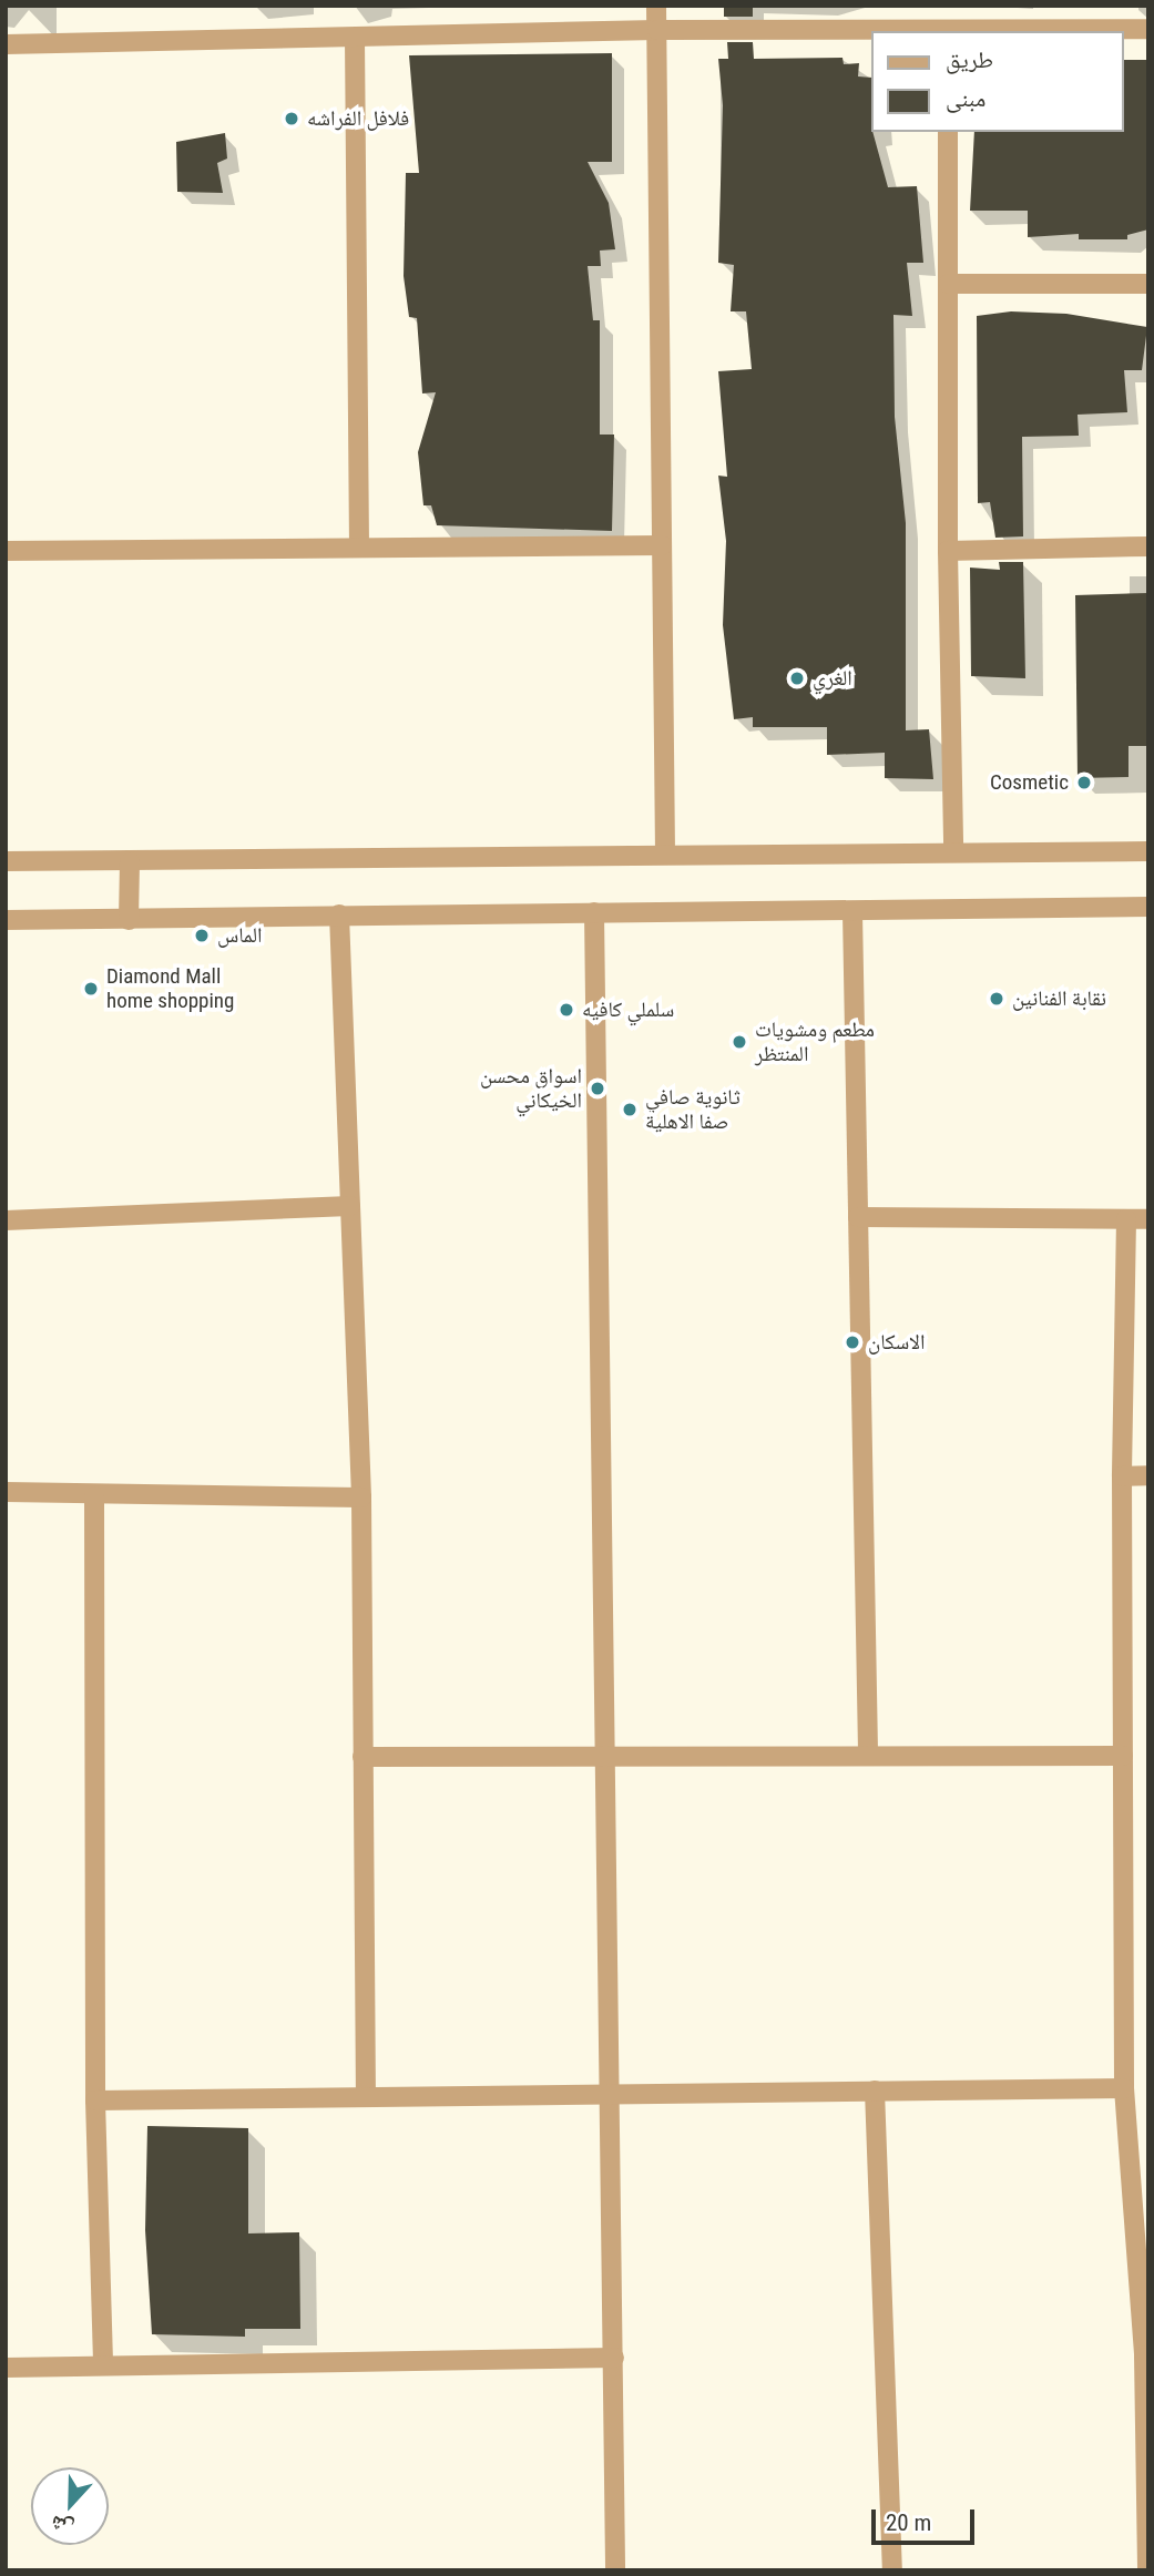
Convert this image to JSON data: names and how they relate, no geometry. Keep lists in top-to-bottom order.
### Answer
{
  "places": [
    "فلافل الفراشه",
    "الغري",
    "Cosmetic",
    "الماس",
    "Diamond Mall home shopping",
    "نقابة الفنانين",
    "سلملي كافيه",
    "مطعم ومشويات المنتظر",
    "اسواق محسن الخيكاني",
    "ثانوية صافي صفا الاهلية",
    "الاسكان"
  ],
  "legend": ["طريق", "مبنى"],
  "scale_bar": "20 m",
  "north": "bottom"
}
